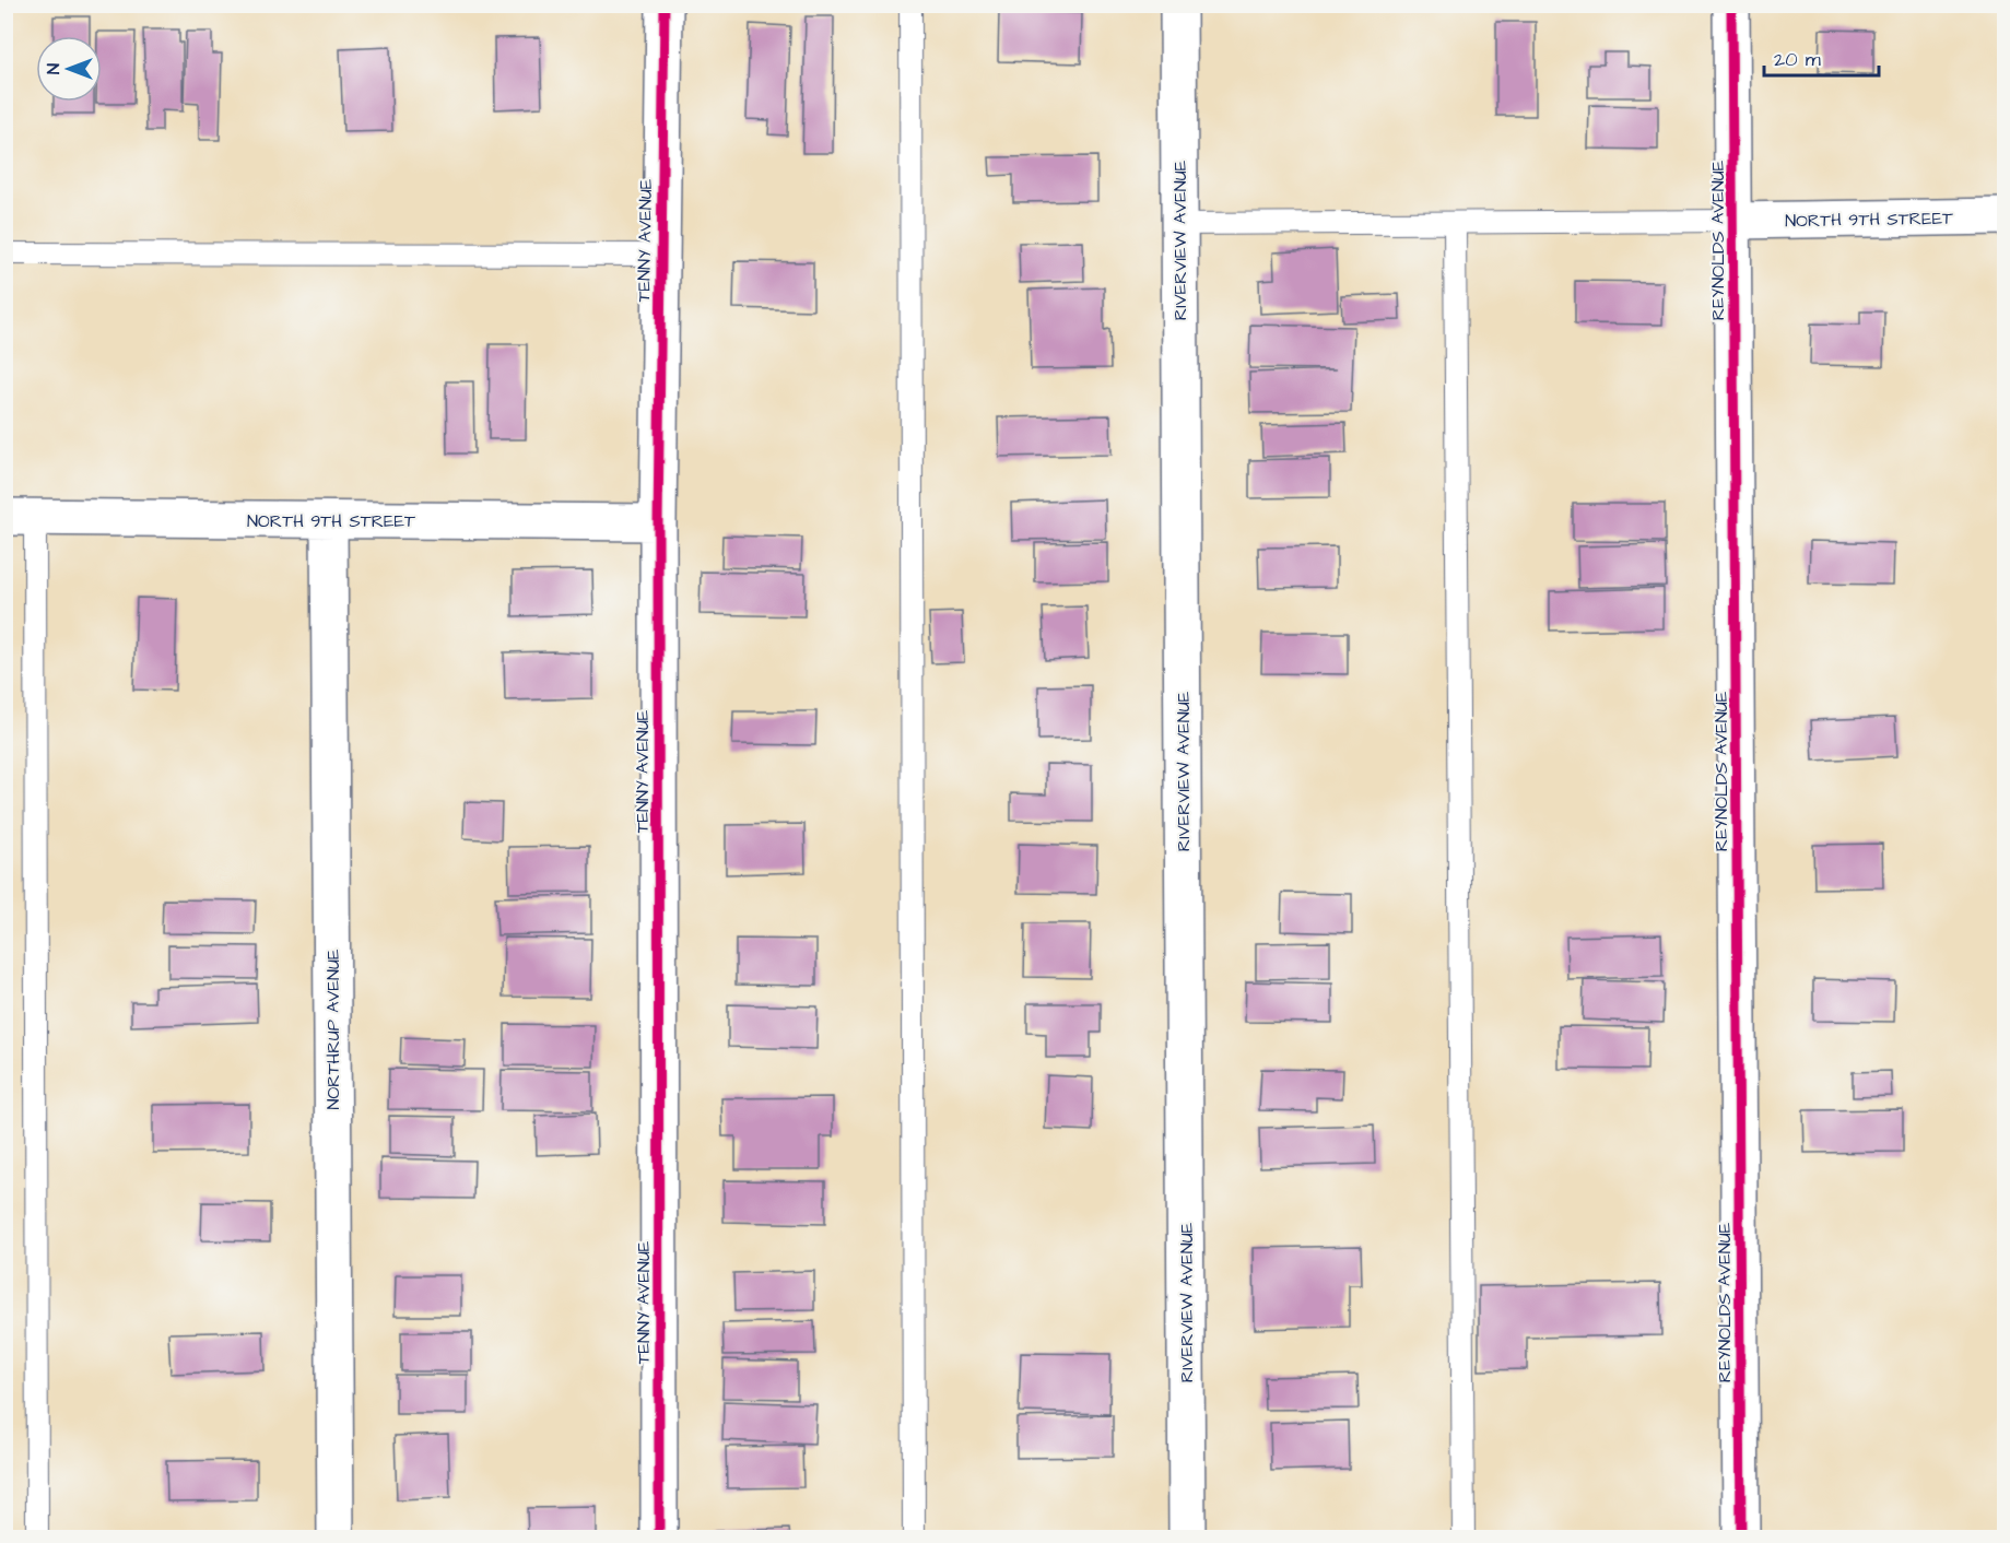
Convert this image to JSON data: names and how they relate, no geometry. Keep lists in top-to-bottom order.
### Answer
{
  "streets": {
    "street": [
      "NORTH 9TH STREET",
      "TENNY AVENUE",
      "RIVERVIEW AVENUE",
      "REYNOLDS AVENUE",
      "NORTHRUP AVENUE"
    ]
  },
  "crossings": [
    ["NORTH 9TH STREET", "TENNY AVENUE"],
    ["NORTH 9TH STREET", "REYNOLDS AVENUE"],
    ["NORTH 9TH STREET", "NORTHRUP AVENUE"]
  ],
  "scale_bar": "20 m",
  "north": "left"
}
